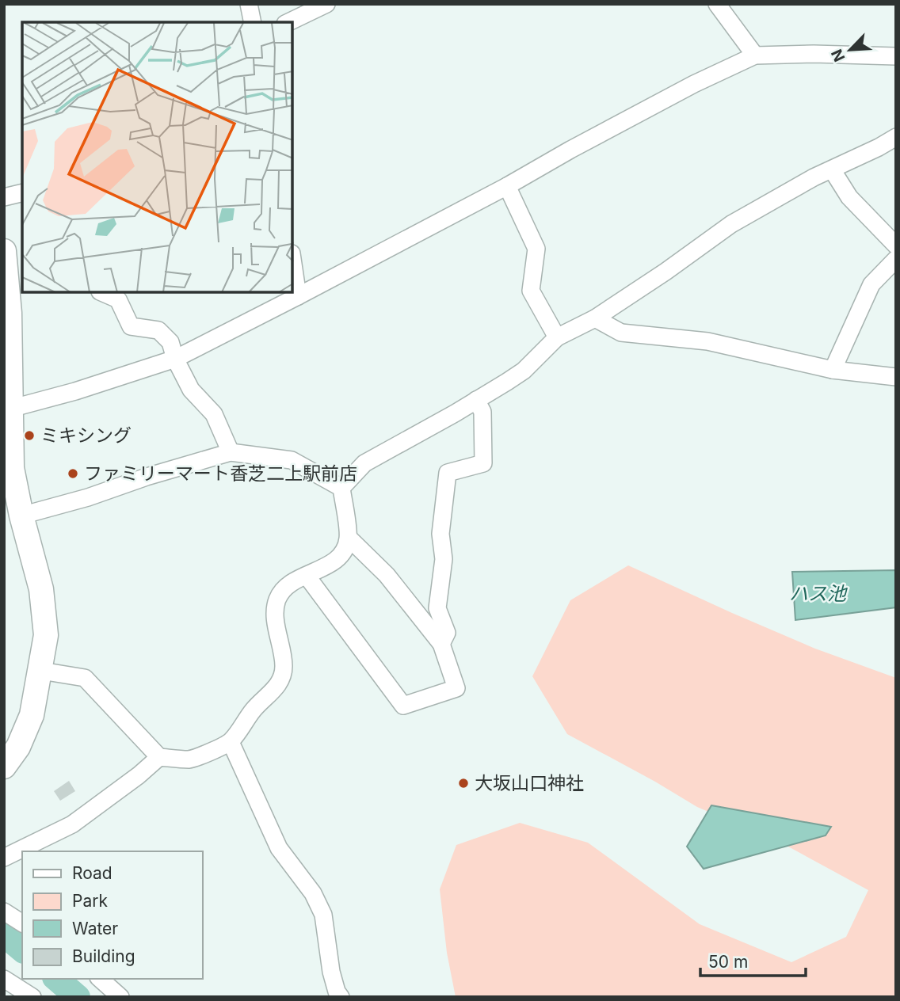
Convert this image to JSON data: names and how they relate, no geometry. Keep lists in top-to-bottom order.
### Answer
{
  "water": ["ハス池"],
  "places": ["ミキシング", "ファミリーマート香芝二上駅前店", "大坂山口神社"],
  "legend": [
    "Road",
    "Park",
    "Water",
    "Building"
  ],
  "scale_bar": "50 m",
  "north": "bottom left"
}
